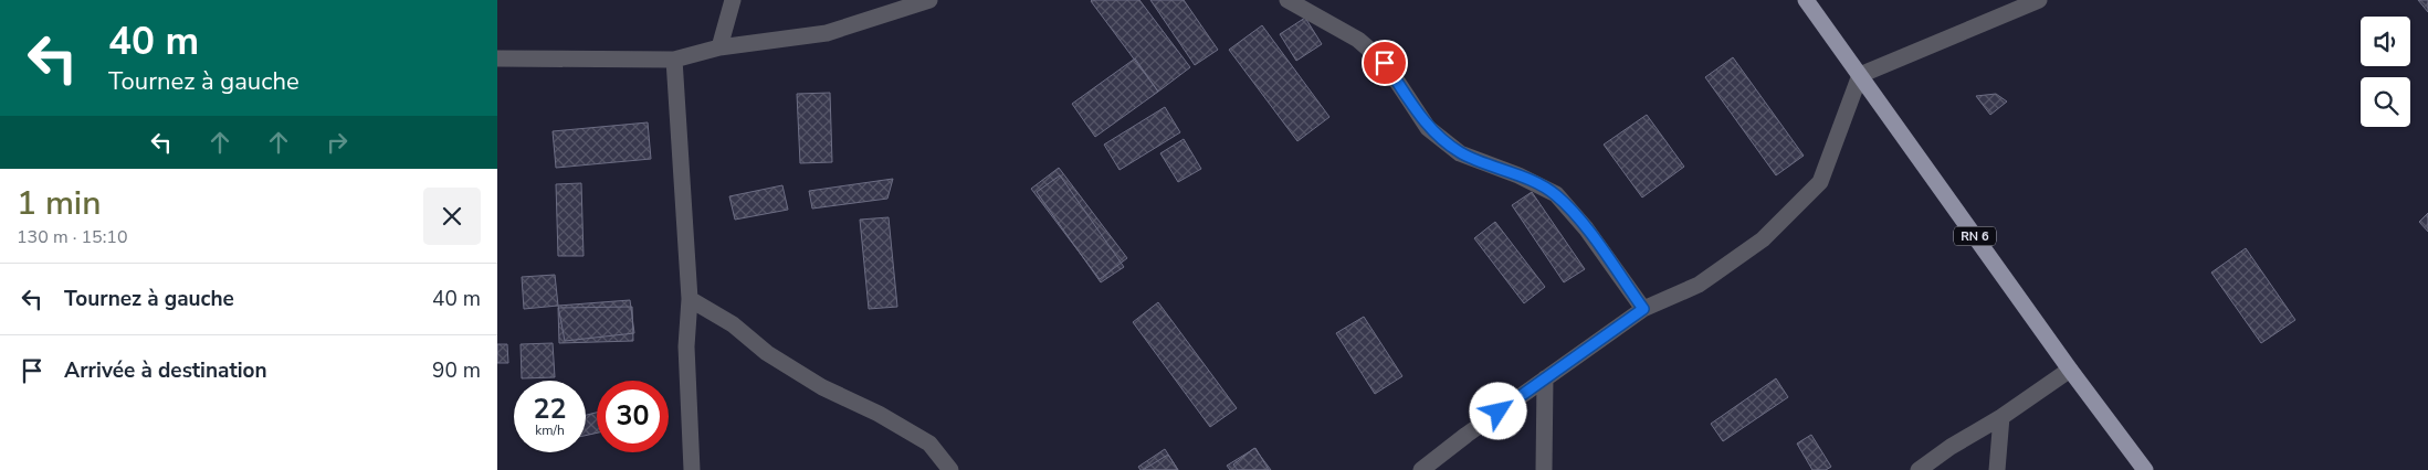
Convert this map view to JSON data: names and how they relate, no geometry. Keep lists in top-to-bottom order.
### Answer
{
  "streets": {
    "main road": ["RN 6"]
  },
  "page": {
    "turn": ["40 m", "Tournez à gauche"],
    "heading": ["1 min", "130 m · 15:10"],
    "list": [
      {
        "name": "Tournez à gauche",
        "value": "40 m"
      },
      {
        "name": "Arrivée à destination",
        "value": "90 m"
      }
    ],
    "speed": "22 km/h",
    "limit": "30"
  }
}
